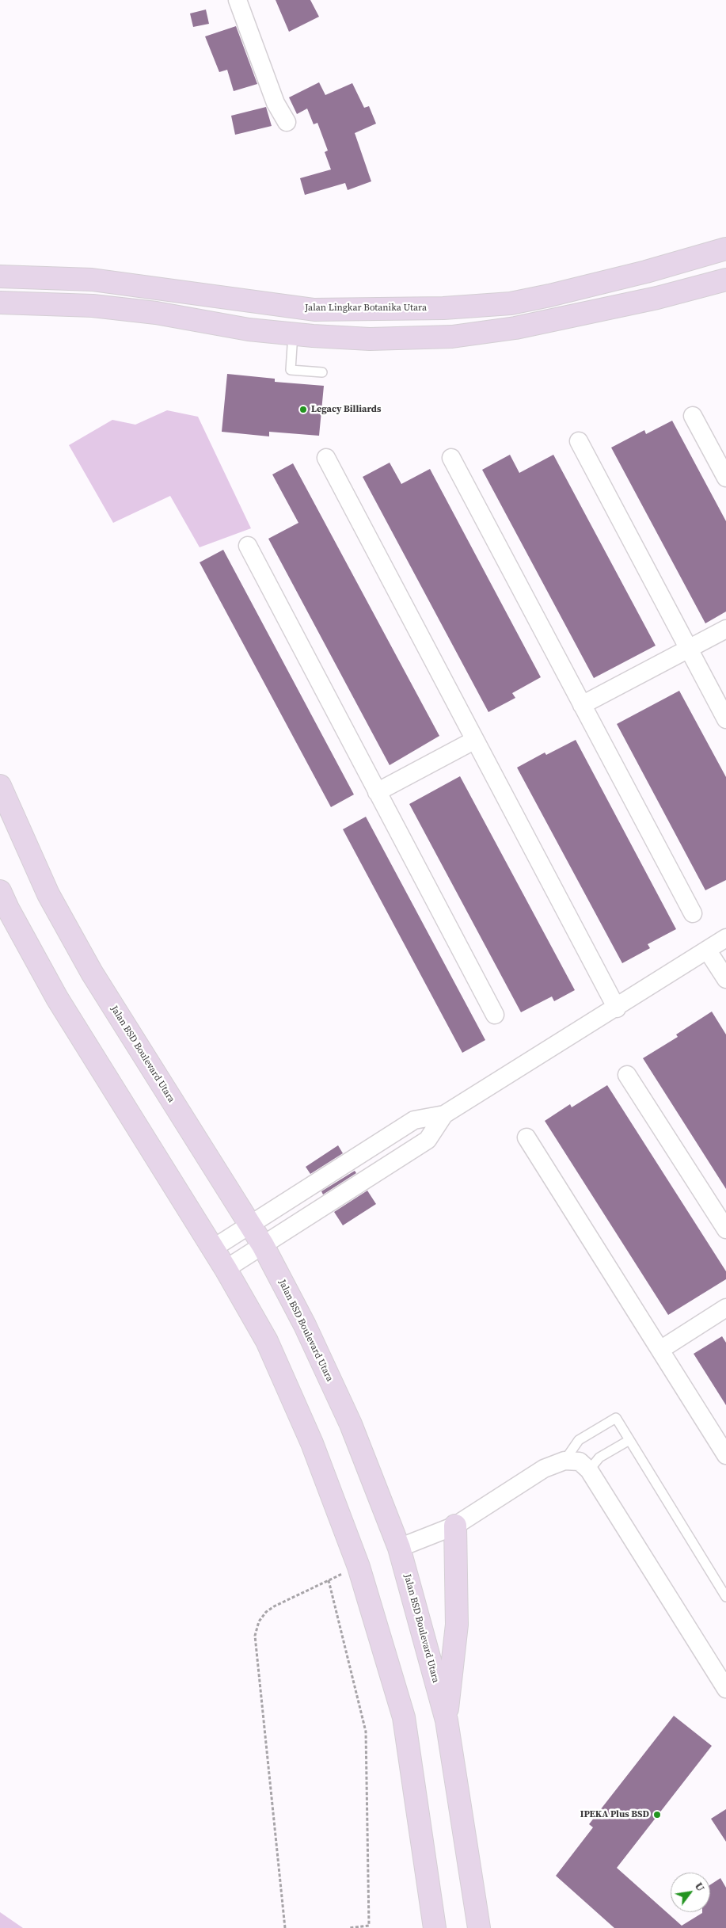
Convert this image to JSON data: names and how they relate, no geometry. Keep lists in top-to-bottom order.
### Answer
{
  "streets": {
    "main road": ["Jalan Lingkar Botanika Utara", "Jalan BSD Boulevard Utara"]
  },
  "places": ["Legacy Billiards", "IPEKA Plus BSD"],
  "north": "top right"
}
